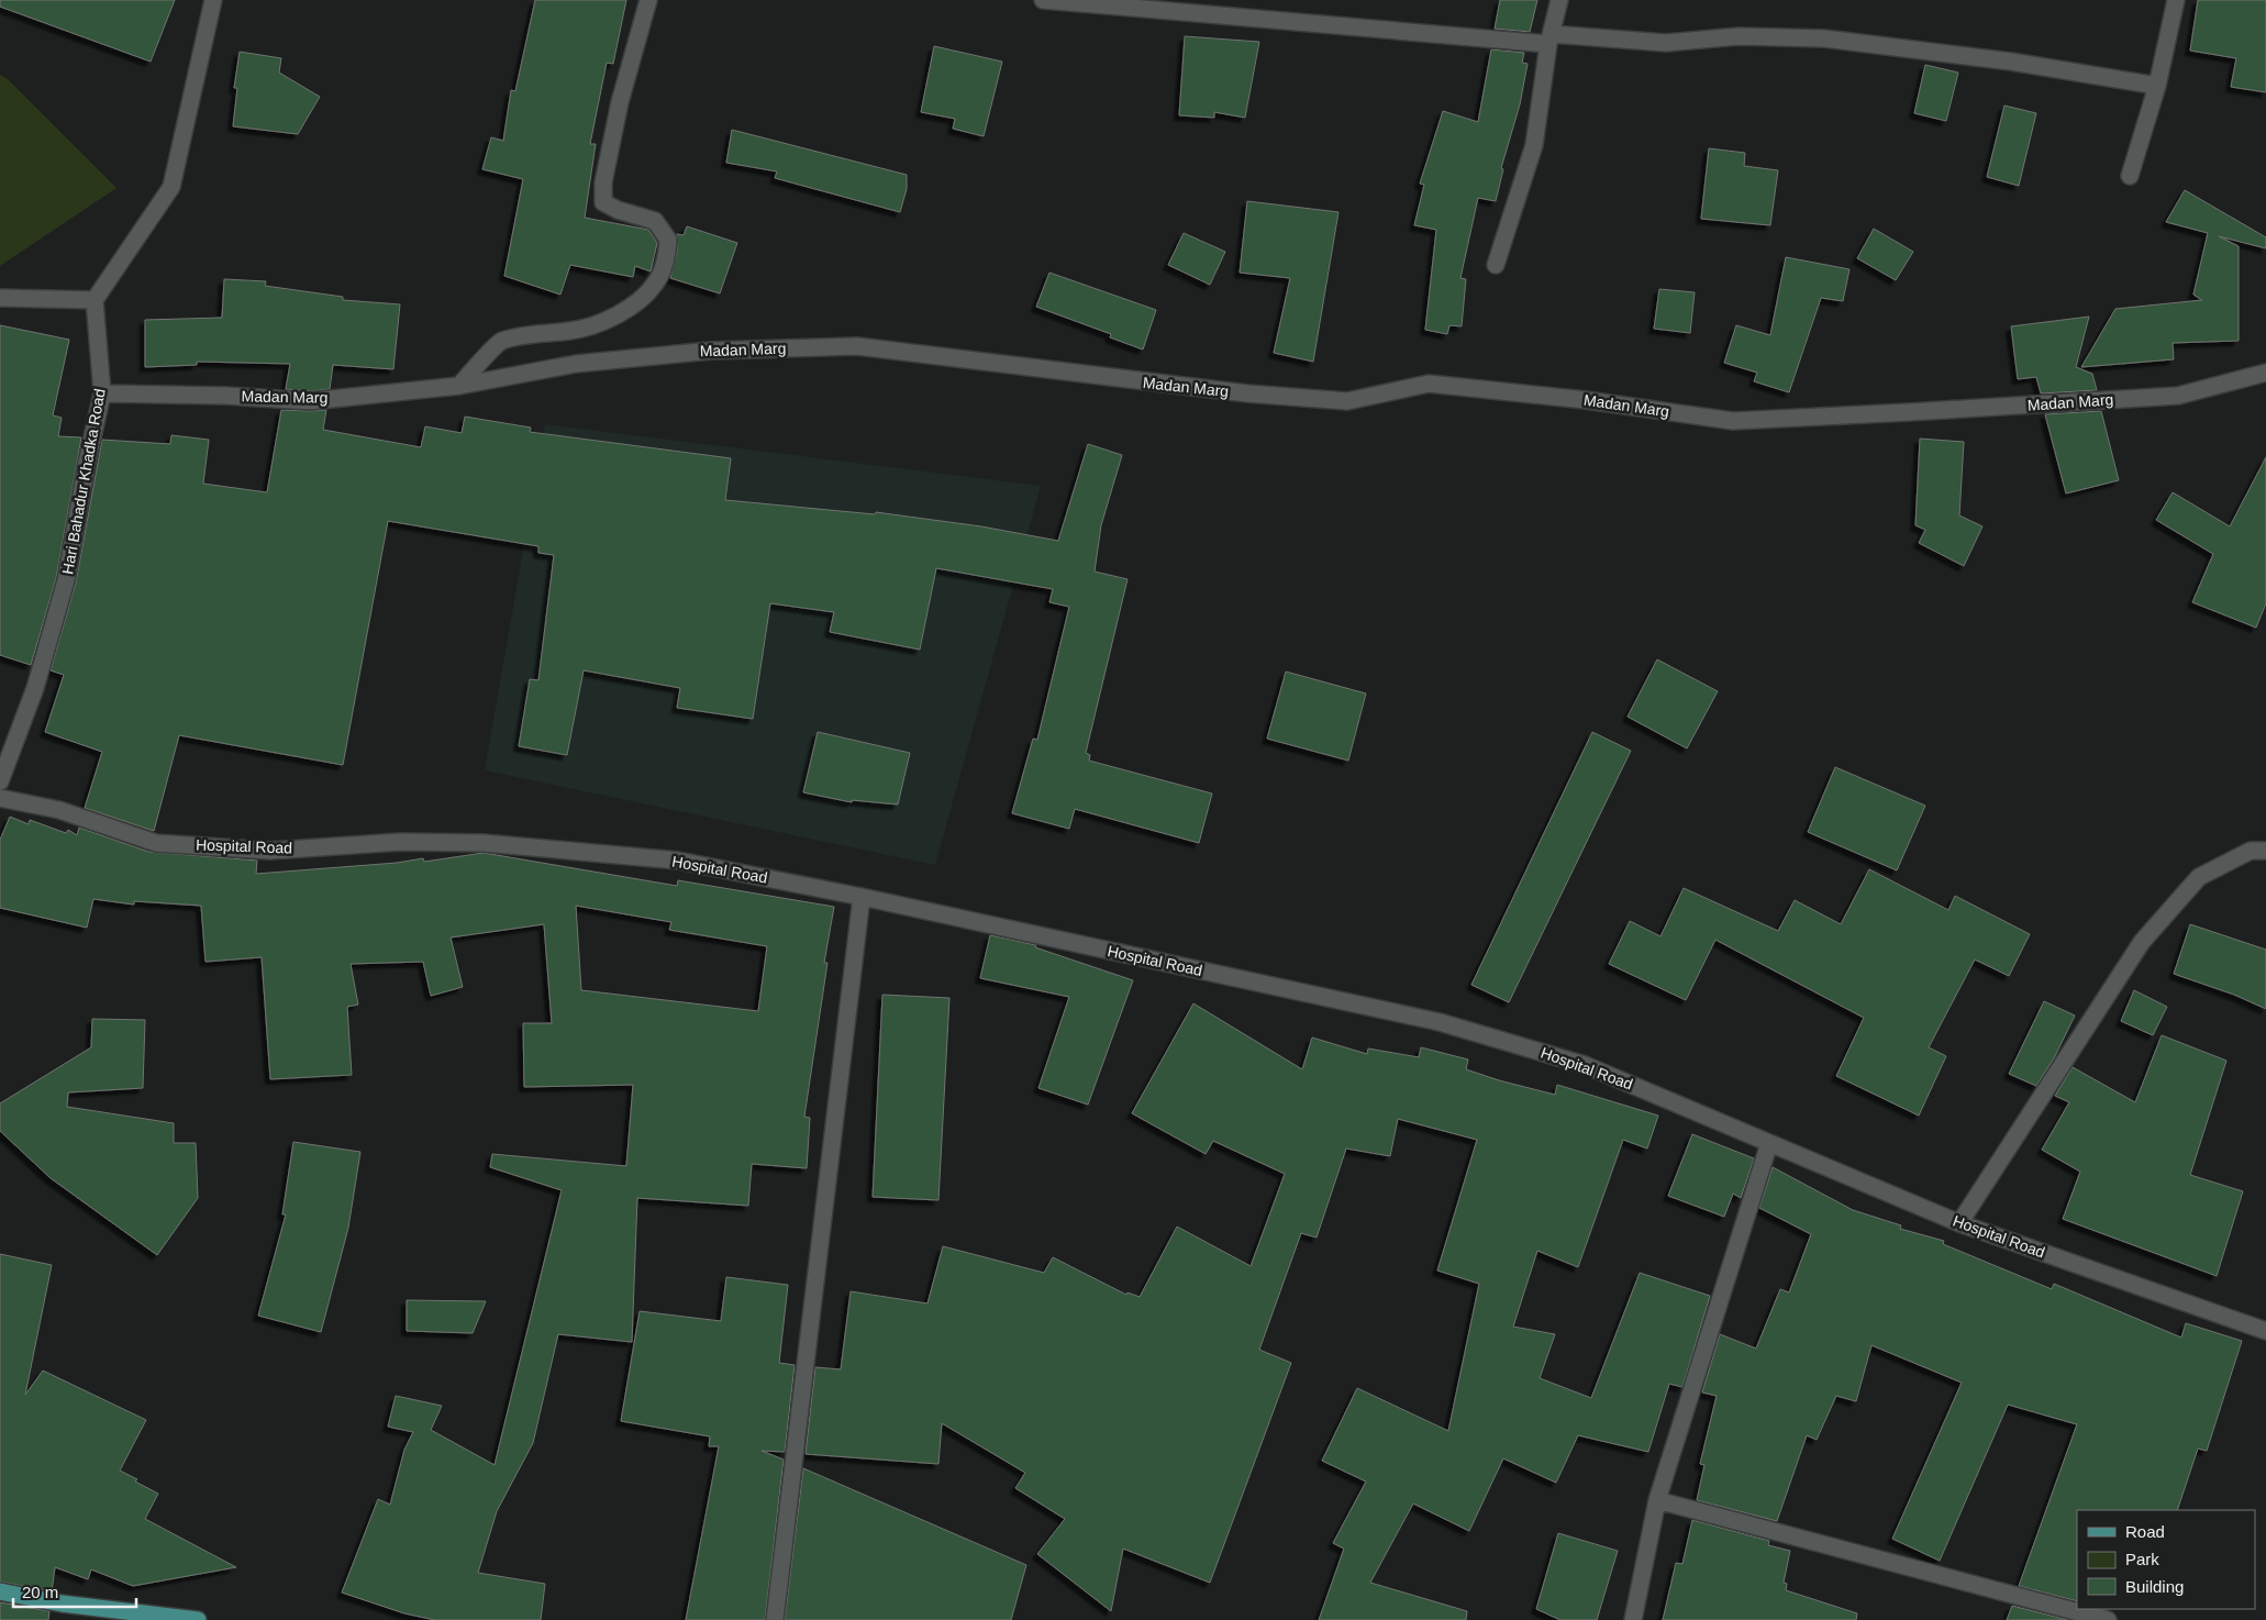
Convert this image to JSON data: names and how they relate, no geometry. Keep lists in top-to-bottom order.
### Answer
{
  "streets": {
    "street": ["Madan Marg", "Hari Bahadur Khadka Road", "Hospital Road"]
  },
  "crossings": [
    ["Madan Marg", "Hari Bahadur Khadka Road"]
  ],
  "legend": ["Road", "Park", "Building"],
  "scale_bar": "20 m"
}
